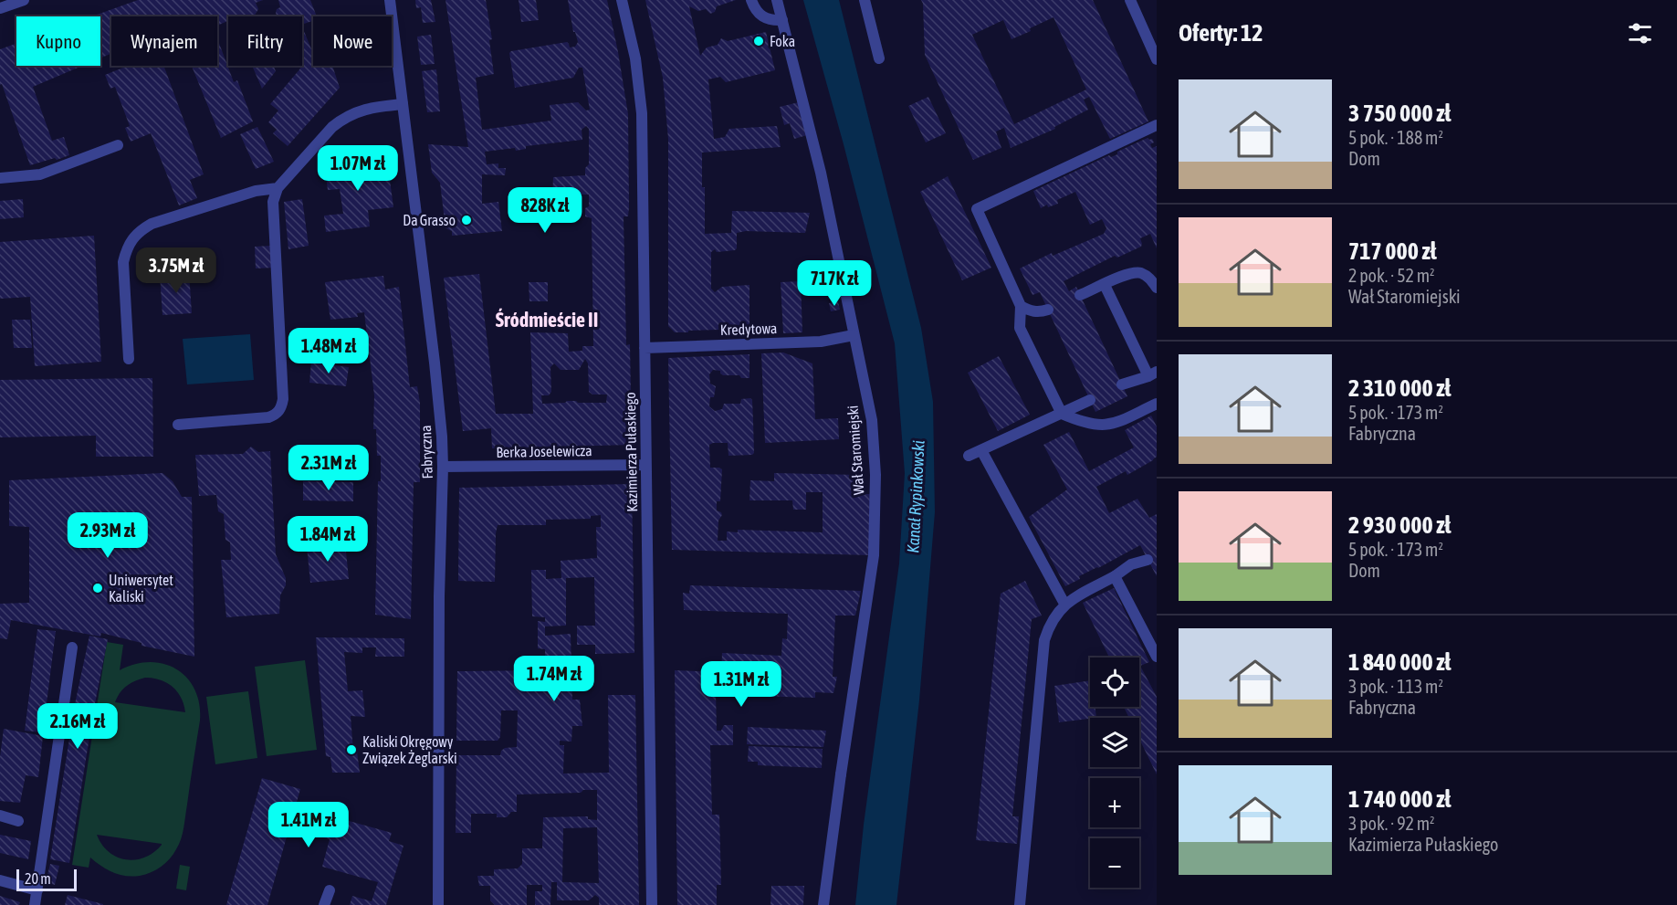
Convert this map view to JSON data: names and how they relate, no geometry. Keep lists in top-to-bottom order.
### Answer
{
  "streets": {
    "street": [
      "Kredytowa",
      "Wał Staromiejski",
      "Berka Joselewicza",
      "Fabryczna",
      "Kazimierza Pułaskiego"
    ]
  },
  "crossings": [
    ["Kredytowa", "Wał Staromiejski"],
    ["Kredytowa", "Kazimierza Pułaskiego"],
    ["Berka Joselewicza", "Fabryczna"],
    ["Berka Joselewicza", "Kazimierza Pułaskiego"]
  ],
  "districts": ["Śródmieście II"],
  "water": ["Kanał Rypinkowski"],
  "places": [
    "Foka",
    "Da Grasso",
    "Uniwersytet Kaliski",
    "Kaliski Okręgowy Związek Żeglarski"
  ],
  "scale_bar": "20 m",
  "page": {
    "heading": "Oferty: 12",
    "chip": [
      "Kupno",
      "Wynajem",
      "Filtry",
      "Nowe"
    ],
    "list": [
      {
        "name": "3 750 000 zł",
        "note": "5 pok. · 188 m² · Dom"
      },
      {
        "name": "717 000 zł",
        "note": "2 pok. · 52 m² · Wał Staromiejski"
      },
      {
        "name": "2 310 000 zł",
        "note": "5 pok. · 173 m² · Fabryczna"
      },
      {
        "name": "2 930 000 zł",
        "note": "5 pok. · 173 m² · Dom"
      },
      {
        "name": "1 840 000 zł",
        "note": "3 pok. · 113 m² · Fabryczna"
      },
      {
        "name": "1 740 000 zł",
        "note": "3 pok. · 92 m² · Kazimierza Pułaskiego"
      }
    ],
    "price": [
      "1.07M zł",
      "828K zł",
      "3.75M zł",
      "717K zł",
      "1.48M zł",
      "2.31M zł",
      "2.93M zł",
      "1.84M zł",
      "1.74M zł",
      "1.31M zł",
      "2.16M zł",
      "1.41M zł"
    ],
    "map_buttons": ["+", "−"],
    "scale": "20 m"
  }
}
